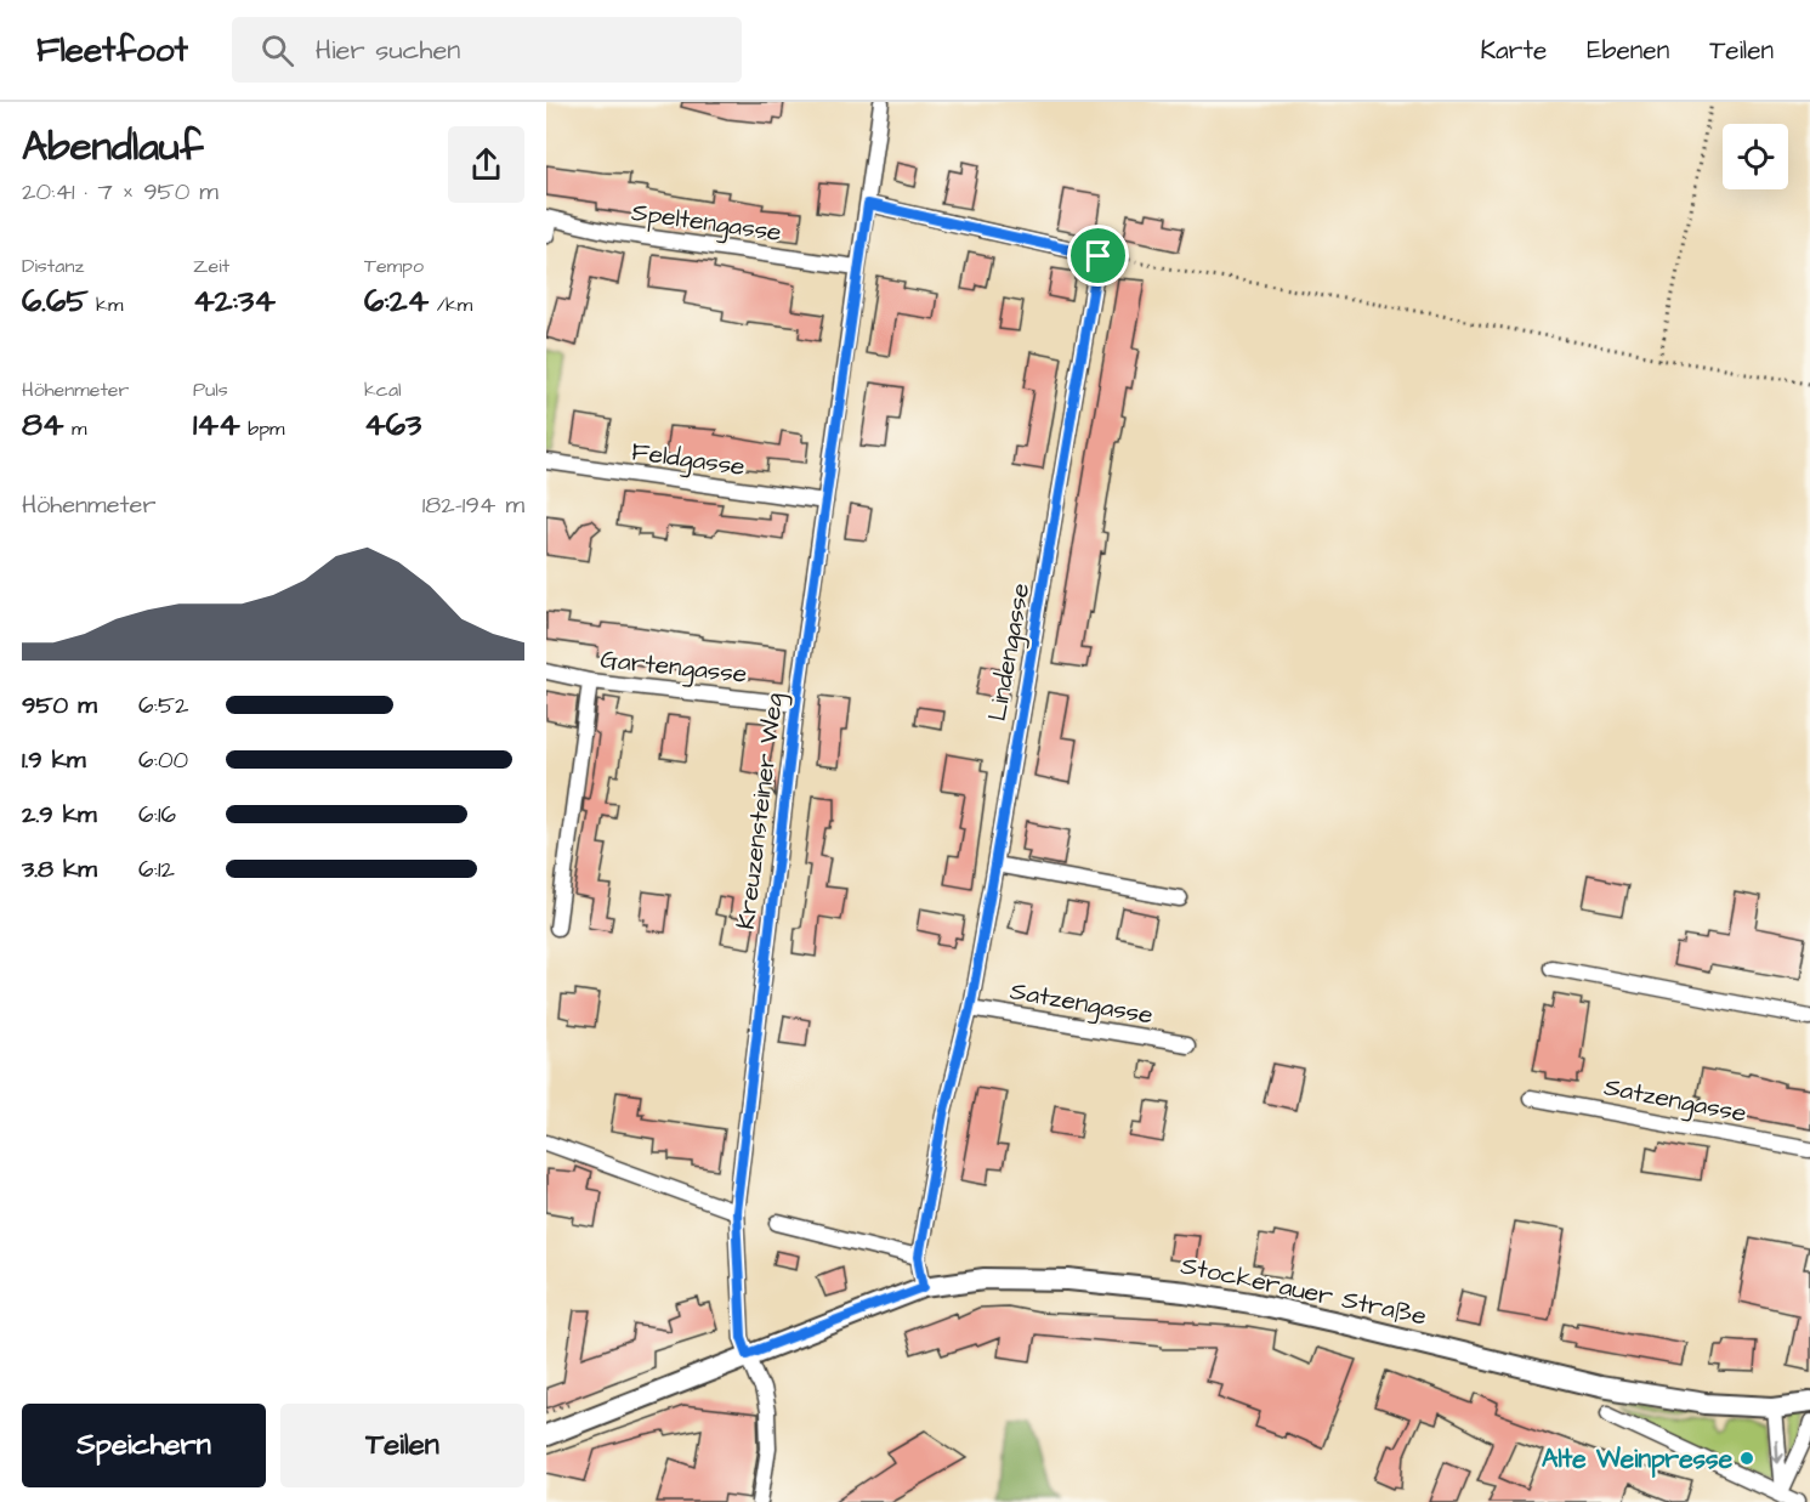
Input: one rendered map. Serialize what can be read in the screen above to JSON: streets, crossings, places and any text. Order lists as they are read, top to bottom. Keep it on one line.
{"streets":{"street":["Speltengasse","Feldgasse","Lindengasse","Gartengasse","Kreuzensteiner Weg","Satzengasse","Stockerauer Straße"]},"crossings":[["Speltengasse","Kreuzensteiner Weg"],["Feldgasse","Kreuzensteiner Weg"],["Lindengasse","Satzengasse"],["Lindengasse","Stockerauer Straße"],["Gartengasse","Kreuzensteiner Weg"],["Kreuzensteiner Weg","Stockerauer Straße"]],"places":["Alte Weinpresse"],"page":{"header":"Fleetfoot","search":"Hier suchen","nav":["Karte","Ebenen","Teilen"],"heading":["Abendlauf","20:41 · 7 × 950 m"],"stats":[["Distanz","6.65 km"],["Zeit","42:34"],["Tempo","6:24 /km"],["Höhenmeter","84 m"],["Puls","144 bpm"],["kcal","463"]],"chart":["Höhenmeter","182–194 m"],"list":[{"name":"950 m","note":"6:52"},{"name":"1.9 km","note":"6:00"},{"name":"2.9 km","note":"6:16"},{"name":"3.8 km","note":"6:12"}],"buttons":["Speichern","Teilen"]}}
